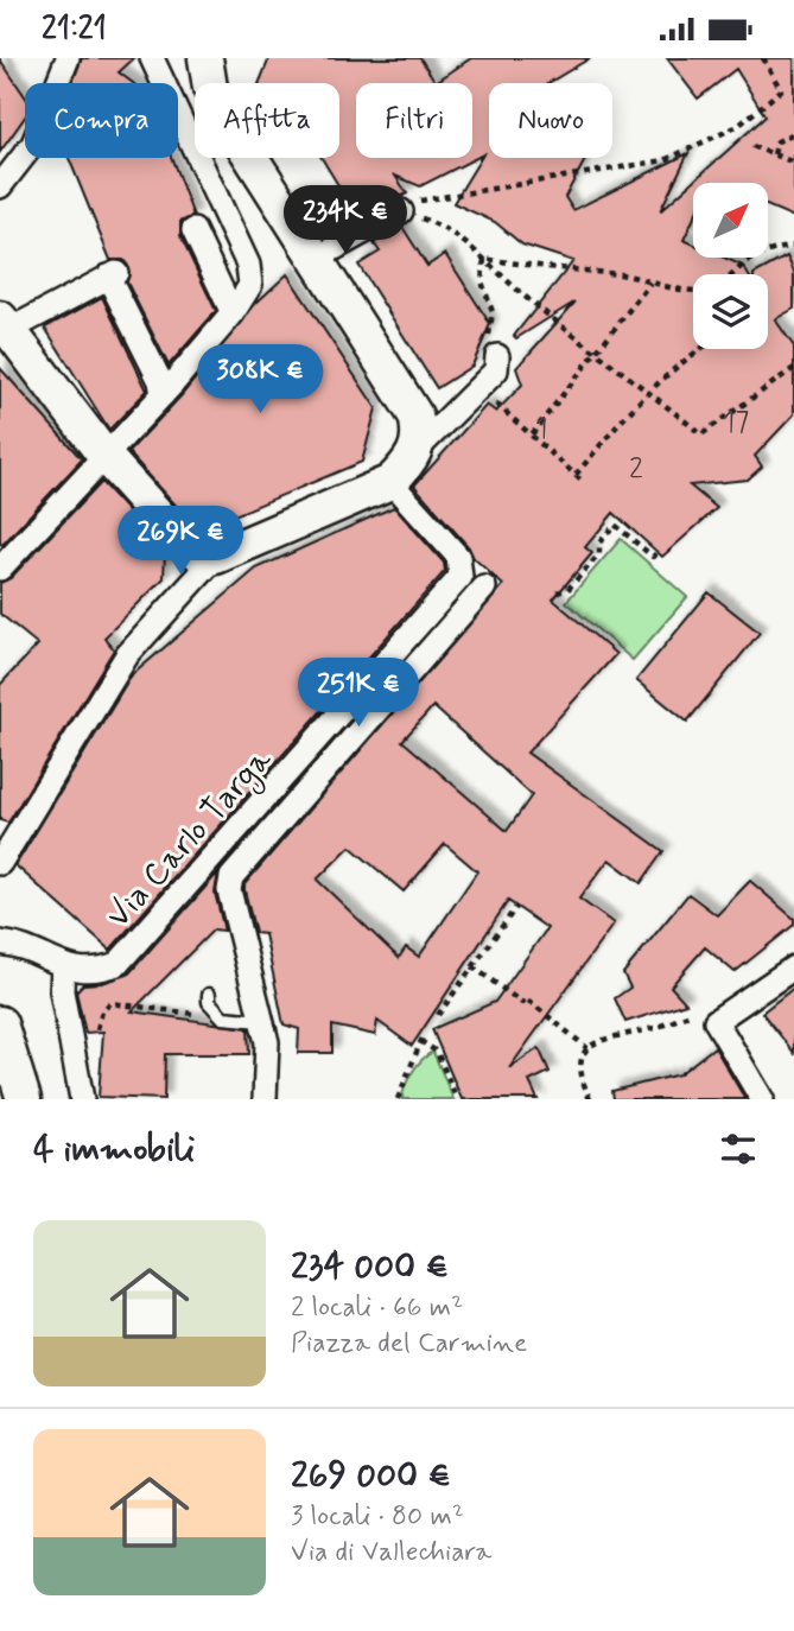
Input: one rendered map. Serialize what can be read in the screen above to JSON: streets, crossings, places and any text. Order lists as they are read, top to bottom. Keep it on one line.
{"streets":{"street":["Via Carlo Targa"]},"house_numbers":["17","1","2"],"north":"top right","page":{"status":"21:21","chip":["Compra","Affitta","Filtri","Nuovo"],"price":["234K €","308K €","269K €","251K €"],"heading":"4 immobili","list":[{"name":"234 000 €","note":"2 locali · 66 m² · Piazza del Carmine"},{"name":"269 000 €","note":"3 locali · 80 m² · Via di Vallechiara"}]}}
